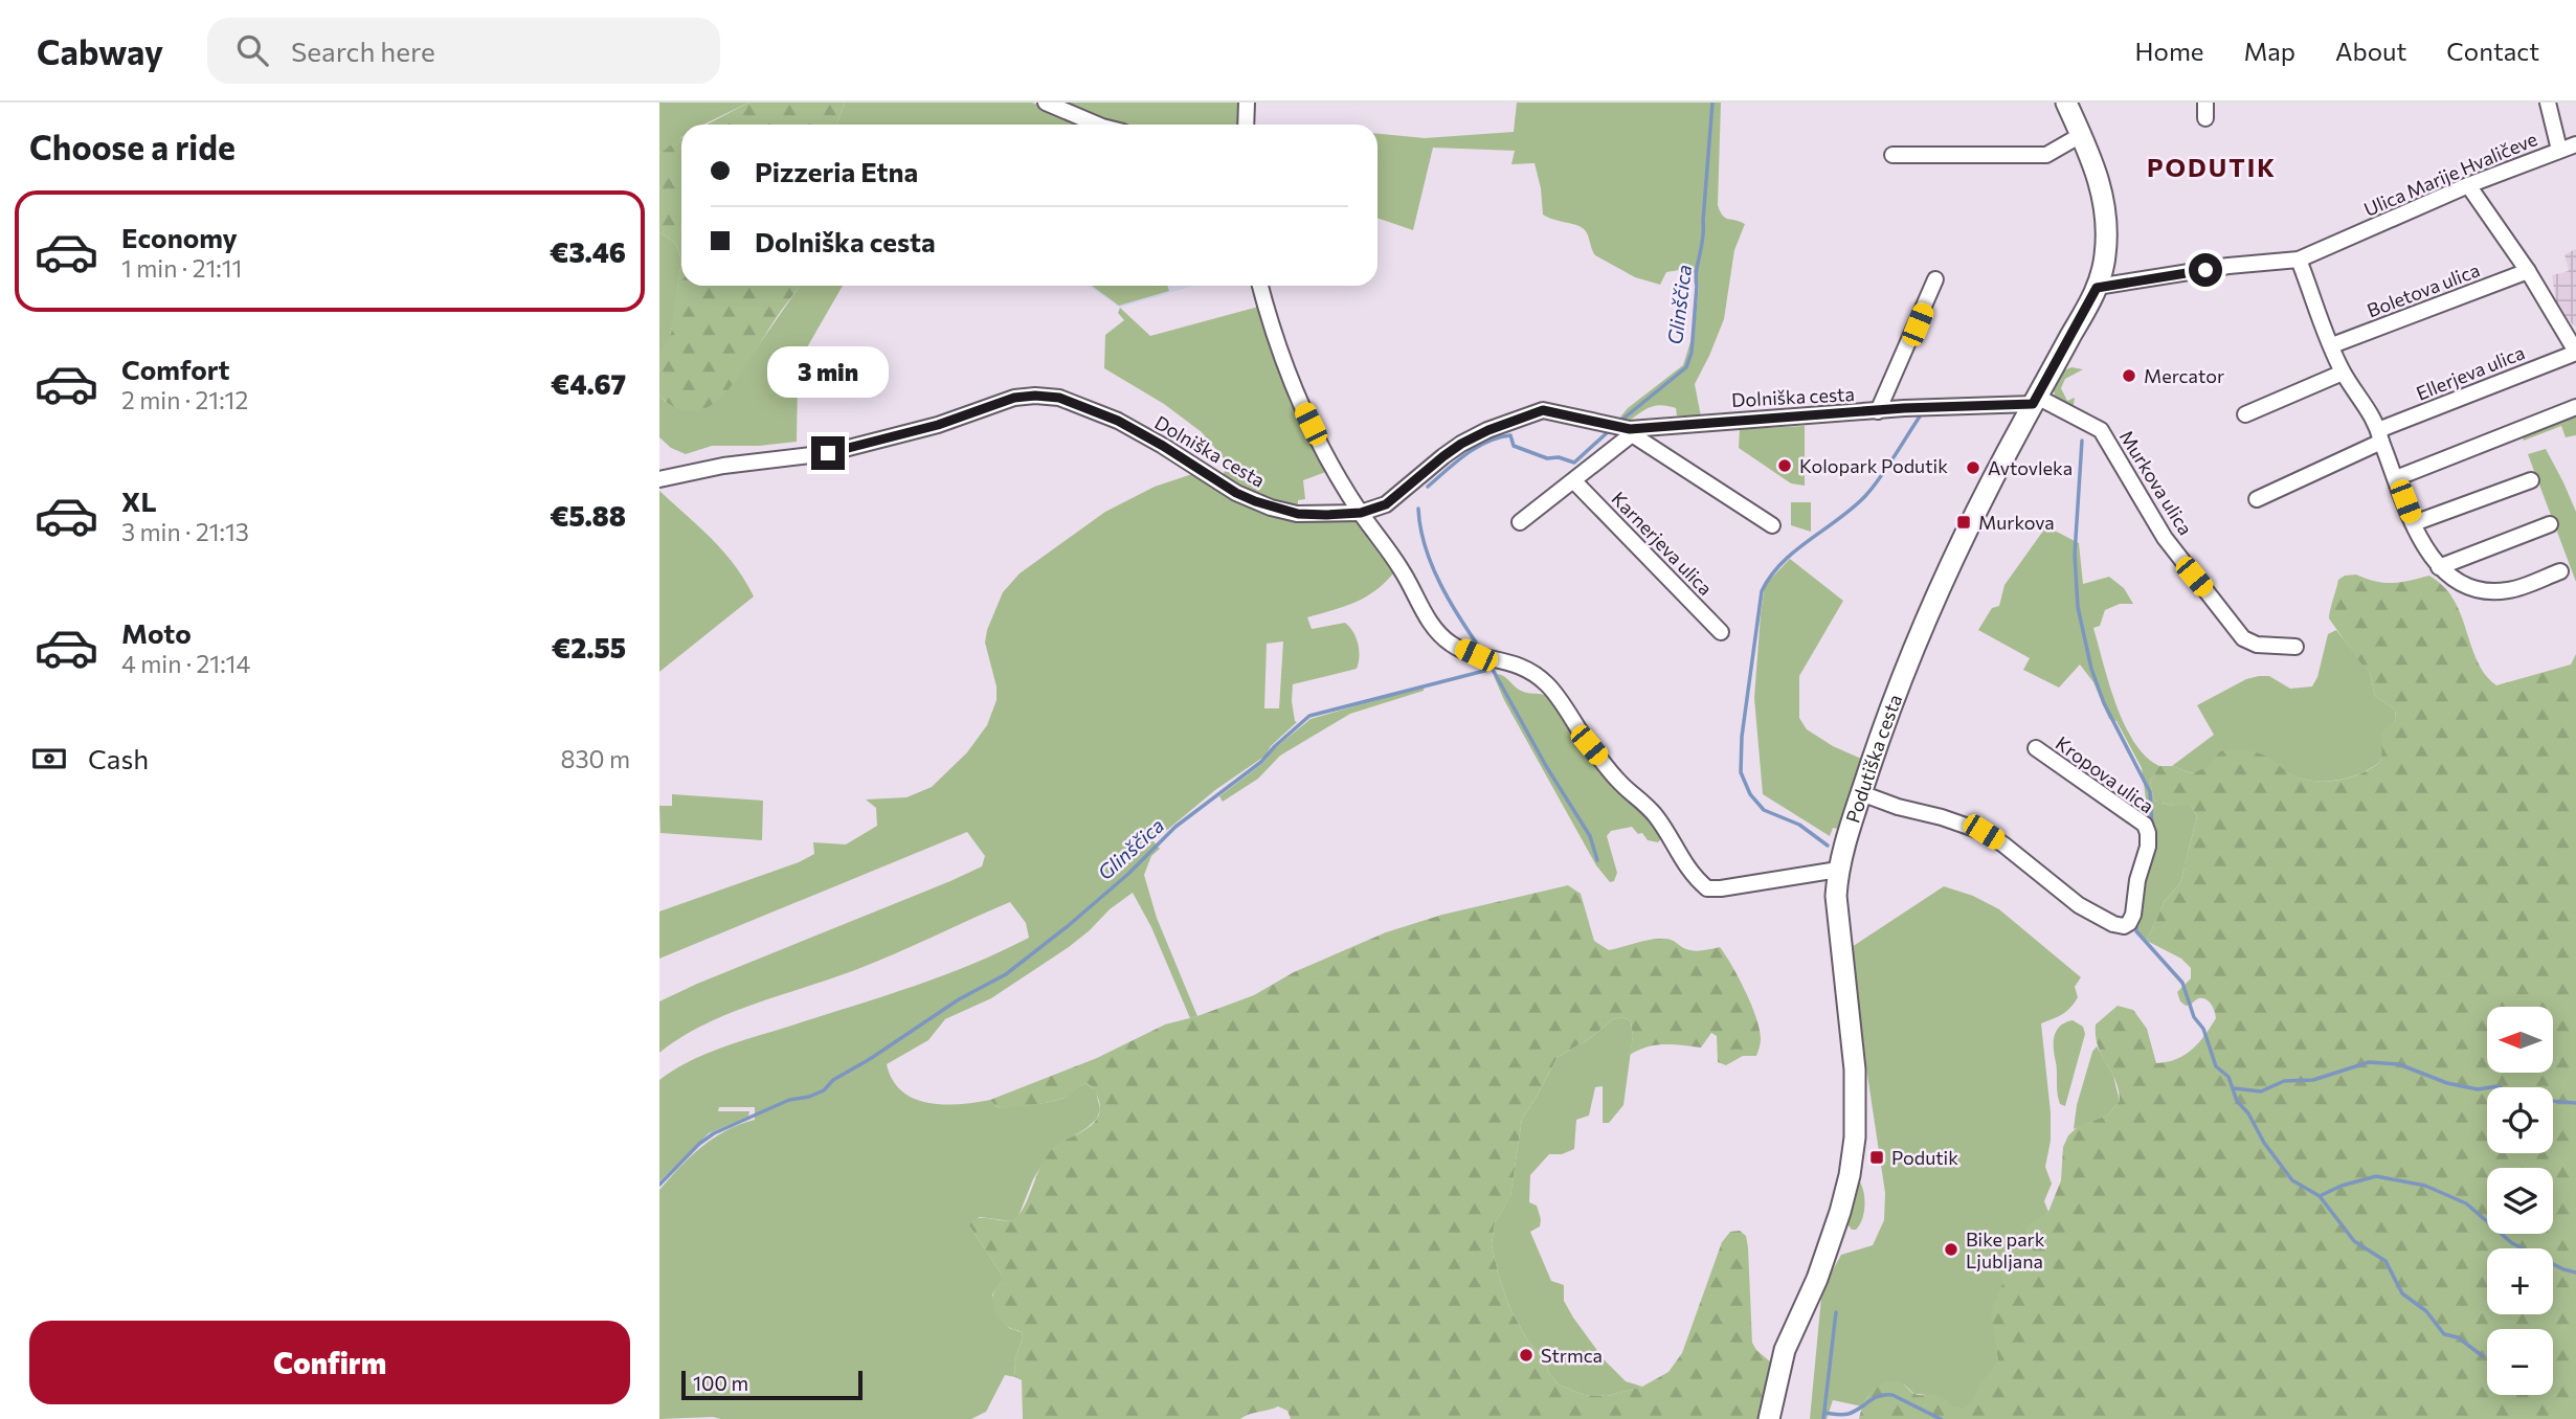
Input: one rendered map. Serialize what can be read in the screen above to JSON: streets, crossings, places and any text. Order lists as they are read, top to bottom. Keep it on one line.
{"streets":{"street":["Ulica Marije Hvaličeve","Boletova ulica","Ellerjeva ulica","Dolniška cesta","Murkova ulica","Karnerjeva ulica","Podutiška cesta","Kropova ulica"]},"crossings":[["Ulica Marije Hvaličeve","Podutiška cesta"],["Dolniška cesta","Murkova ulica"],["Dolniška cesta","Podutiška cesta"],["Murkova ulica","Podutiška cesta"],["Podutiška cesta","Kropova ulica"]],"districts":["PODUTIK"],"water":["Glinščica"],"places":{"other":["Mercator","Kolopark Podutik","Avtovleka","Bike park Ljubljana","Strmca"],"transit":["Murkova","Podutik"]},"scale_bar":"100 m","north":"left","page":{"header":"Cabway","search":"Search here","nav":["Home","Map","About","Contact"],"heading":"Choose a ride","banner":["Pizzeria Etna","Dolniška cesta"],"list":[{"name":"Economy","note":"1 min · 21:11","value":"€3.46"},{"name":"Comfort","note":"2 min · 21:12","value":"€4.67"},{"name":"XL","note":"3 min · 21:13","value":"€5.88"},{"name":"Moto","note":"4 min · 21:14","value":"€2.55"}],"bubble":"3 min","pay":["Cash","830 m"],"map_buttons":["+","−"],"buttons":"Confirm","scale":"100 m"}}
